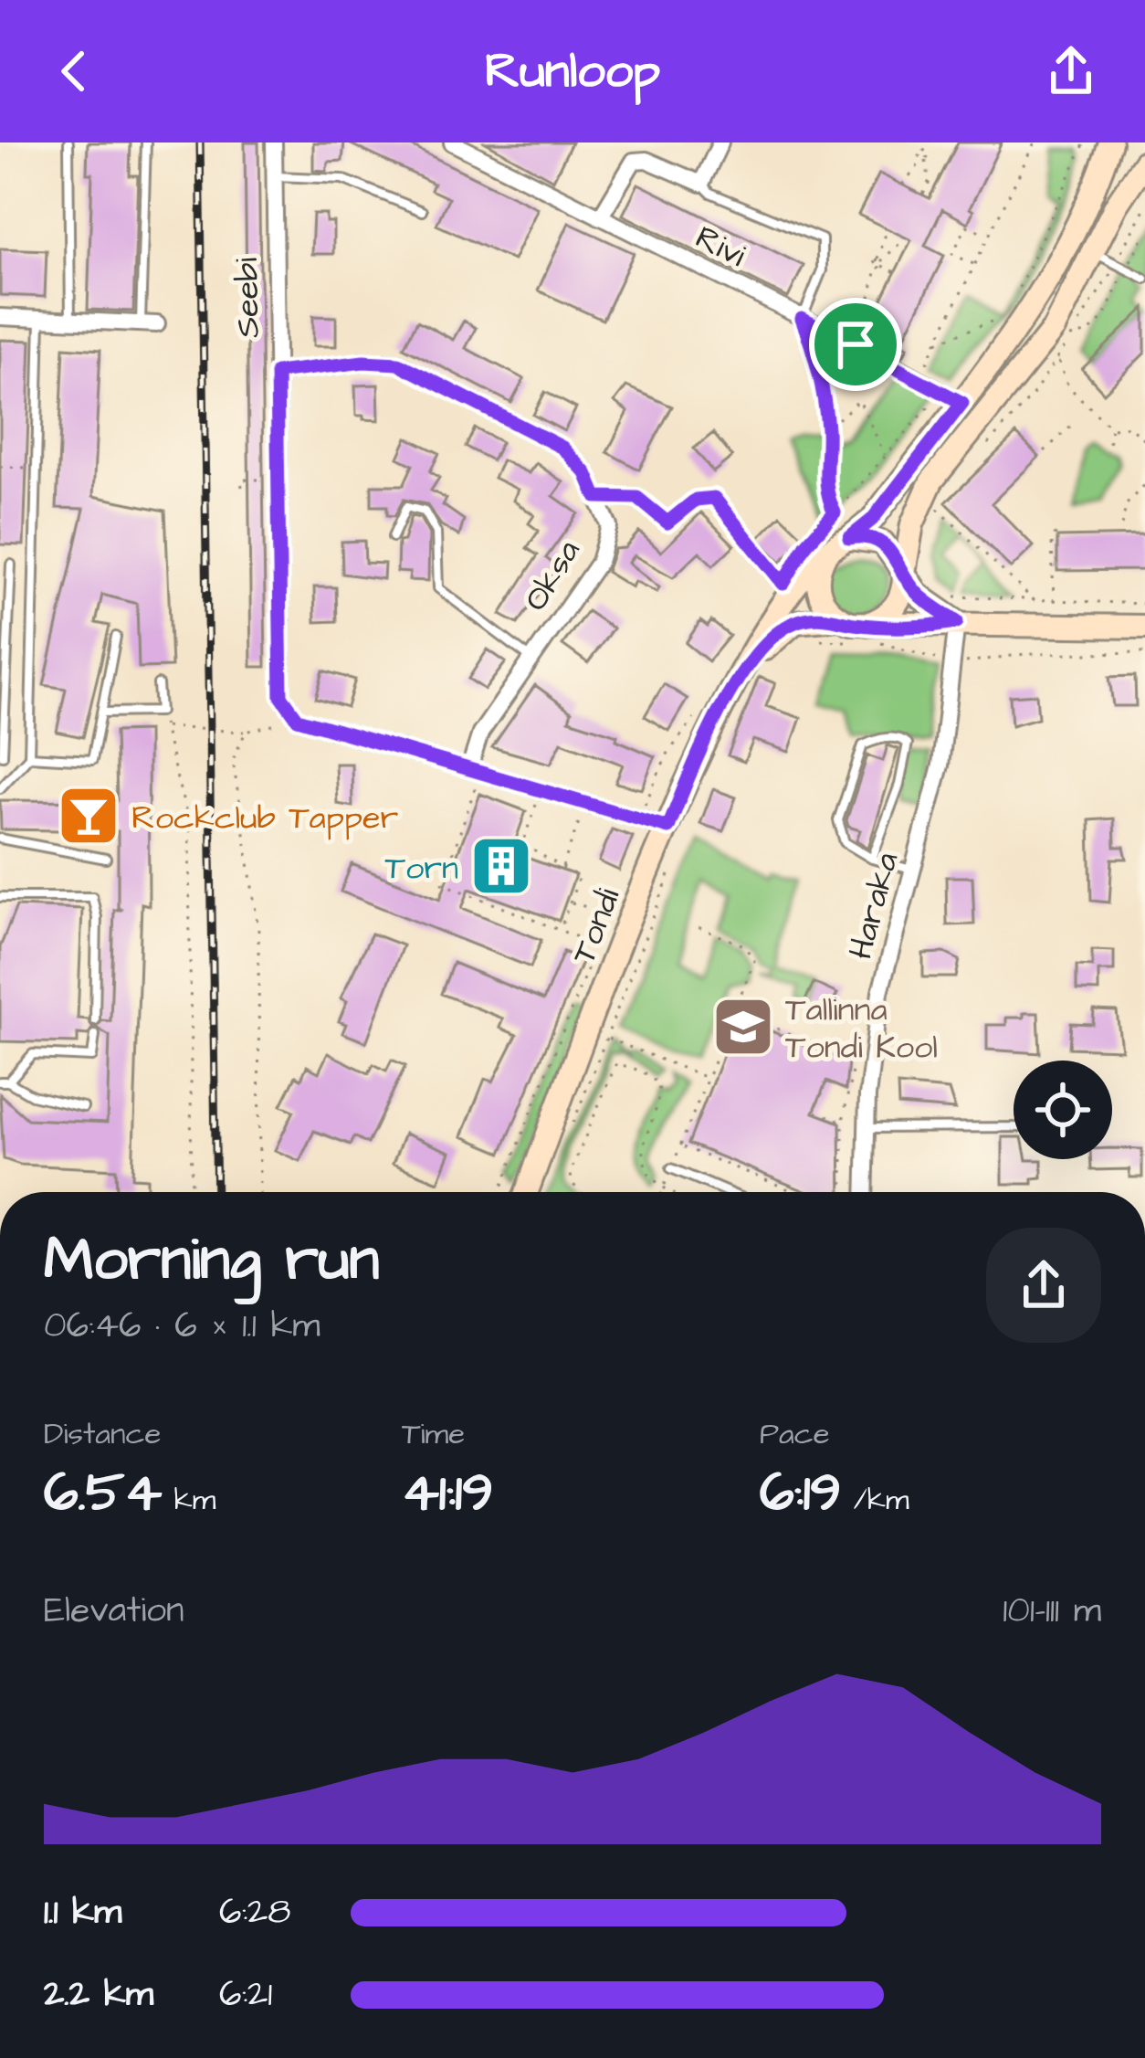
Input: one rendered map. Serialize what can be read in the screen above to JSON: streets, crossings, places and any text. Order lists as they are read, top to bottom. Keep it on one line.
{"streets":{"street":["Rivi","Seebi","Oksa","Haraka","Tondi"]},"crossings":[["Seebi","Oksa"]],"places":{"bar":["Rockclub Tapper"],"building":["Torn"],"school or university":["Tallinna Tondi Kool"]},"page":{"header":"Runloop","heading":["Morning run","06:46 · 6 × 1.1 km"],"stats":[["Distance","6.54 km"],["Time","41:19"],["Pace","6:19 /km"]],"chart":["Elevation","101–111 m"],"list":[{"name":"1.1 km","note":"6:28"},{"name":"2.2 km","note":"6:21"}]}}
